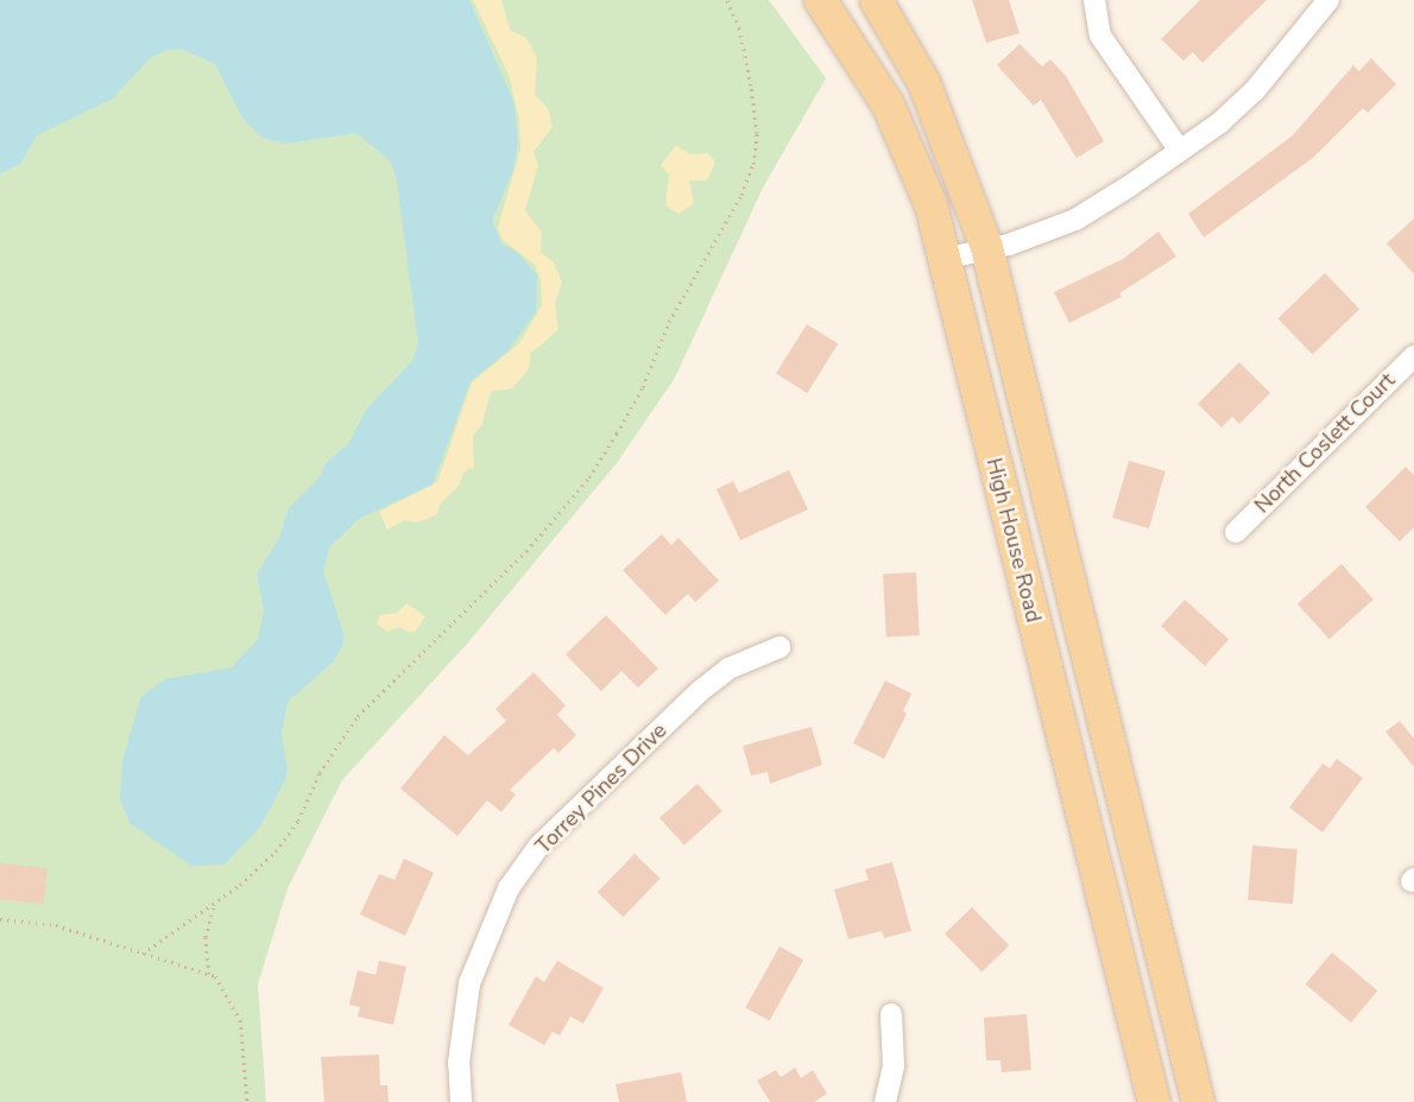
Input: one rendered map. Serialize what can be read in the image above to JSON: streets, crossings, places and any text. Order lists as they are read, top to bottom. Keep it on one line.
{"streets":{"main road":["High House Road"],"street":["North Coslett Court","Torrey Pines Drive"]}}
